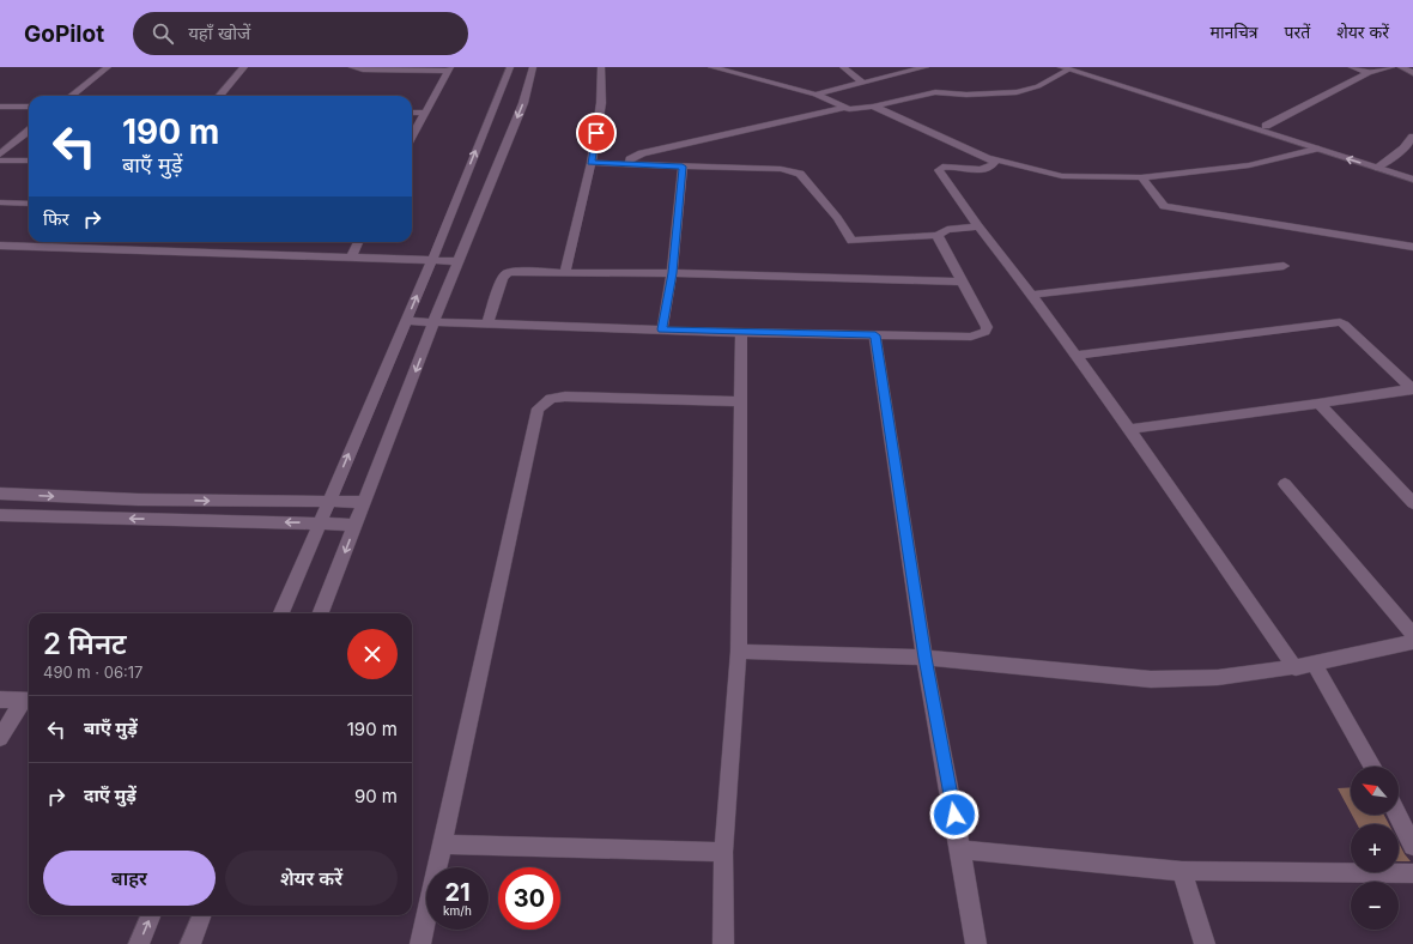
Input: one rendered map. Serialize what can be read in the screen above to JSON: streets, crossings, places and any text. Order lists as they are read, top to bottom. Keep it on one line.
{"north":"top left","page":{"header":"GoPilot","search":"यहाँ खोजें","nav":["मानचित्र","परतें","शेयर करें"],"turn":["190 m","बाएँ मुड़ें"],"then":"फिर","heading":["2 मिनट","490 m · 06:17"],"list":[{"name":"बाएँ मुड़ें","value":"190 m"},{"name":"दाएँ मुड़ें","value":"90 m"}],"map_buttons":["+","−"],"buttons":["बाहर","शेयर करें"],"speed":"21 km/h","limit":"30"}}
